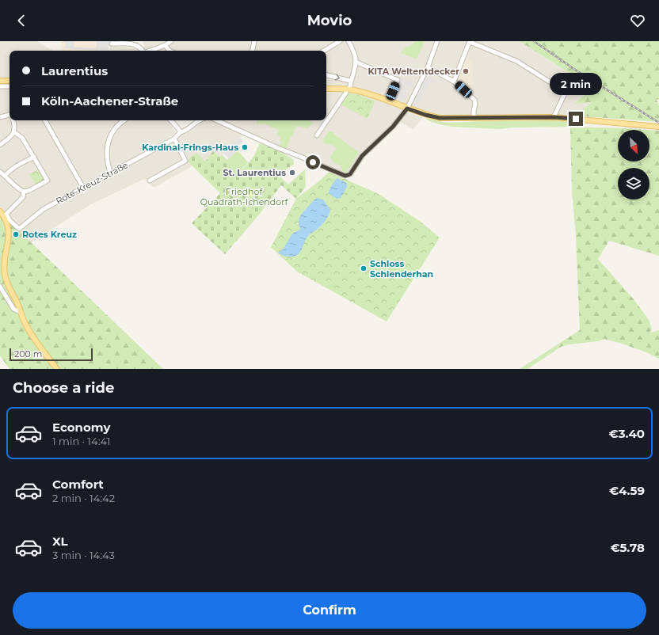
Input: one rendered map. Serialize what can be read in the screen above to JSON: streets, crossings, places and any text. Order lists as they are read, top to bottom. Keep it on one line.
{"streets":{"street":["Rote-Kreuz-Straße"]},"parks":["Friedhof Quadrath-Ichendorf"],"places":["KITA Weltentdecker","Kardinal-Frings-Haus","St. Laurentius","Rotes Kreuz","Schloss Schlenderhan"],"scale_bar":"200 m","north":"bottom right","page":{"header":"Movio","banner":["Laurentius","Köln-Aachener-Straße"],"bubble":"2 min","scale":"200 m","heading":"Choose a ride","list":[{"name":"Economy","note":"1 min · 14:41","value":"€3.40"},{"name":"Comfort","note":"2 min · 14:42","value":"€4.59"},{"name":"XL","note":"3 min · 14:43","value":"€5.78"}],"buttons":"Confirm"}}
